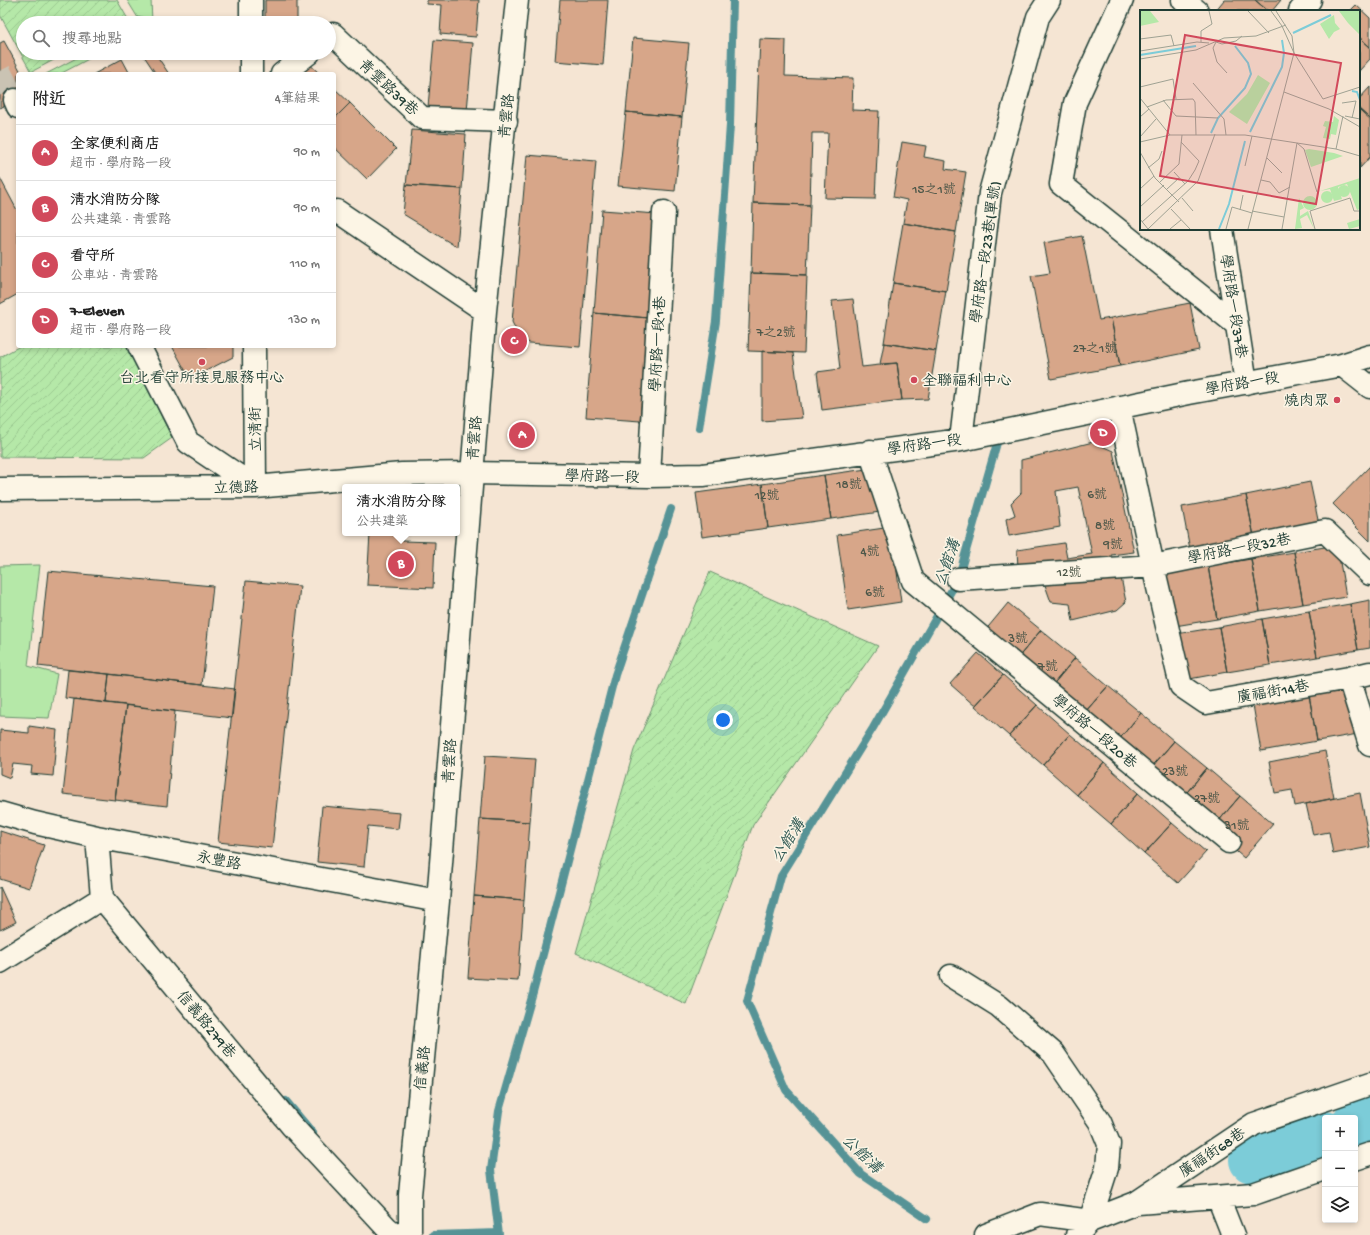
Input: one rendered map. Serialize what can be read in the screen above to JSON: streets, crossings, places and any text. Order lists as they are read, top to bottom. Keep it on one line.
{"streets":{"street":["青雲路39巷","青雲路","學府路一段23巷(單號)","學府路一段37巷","學府路一段1巷","學府路一段","立清街","立德路","學府路一段32巷","廣福街14巷","學府路一段20巷","永豐路","信義路279巷","信義路","廣福街68巷"]},"crossings":[["青雲路39巷","青雲路"],["青雲路","學府路一段"],["青雲路","立德路"],["青雲路","永豐路"],["青雲路","信義路"],["學府路一段23巷(單號)","學府路一段"],["學府路一段37巷","學府路一段"],["學府路一段1巷","學府路一段"],["學府路一段","立德路"],["學府路一段","學府路一段20巷"],["立清街","立德路"],["學府路一段32巷","廣福街14巷"],["永豐路","信義路"]],"water":["公館溝"],"places":["台北看守所接見服務中心","全聯福利中心","燒肉眾"],"house_numbers":["15之1號","7之2號","27之1號","18號","6號","12號","8號","9號","4號","12號","6號","3號","7號","23號","27號","31號"],"page":{"search":"搜尋地點","heading":["附近","4筆結果"],"list":[{"mark":"A","name":"全家便利商店","note":"超市 · 學府路一段","value":"90 m"},{"mark":"B","name":"清水消防分隊","note":"公共建築 · 青雲路","value":"90 m"},{"mark":"C","name":"看守所","note":"公車站 · 青雲路","value":"110 m"},{"mark":"D","name":"7-Eleven","note":"超市 · 學府路一段","value":"130 m"}],"pins":["C","D","A","B"],"popup":["清水消防分隊","公共建築"],"map_buttons":["+","−"]}}
